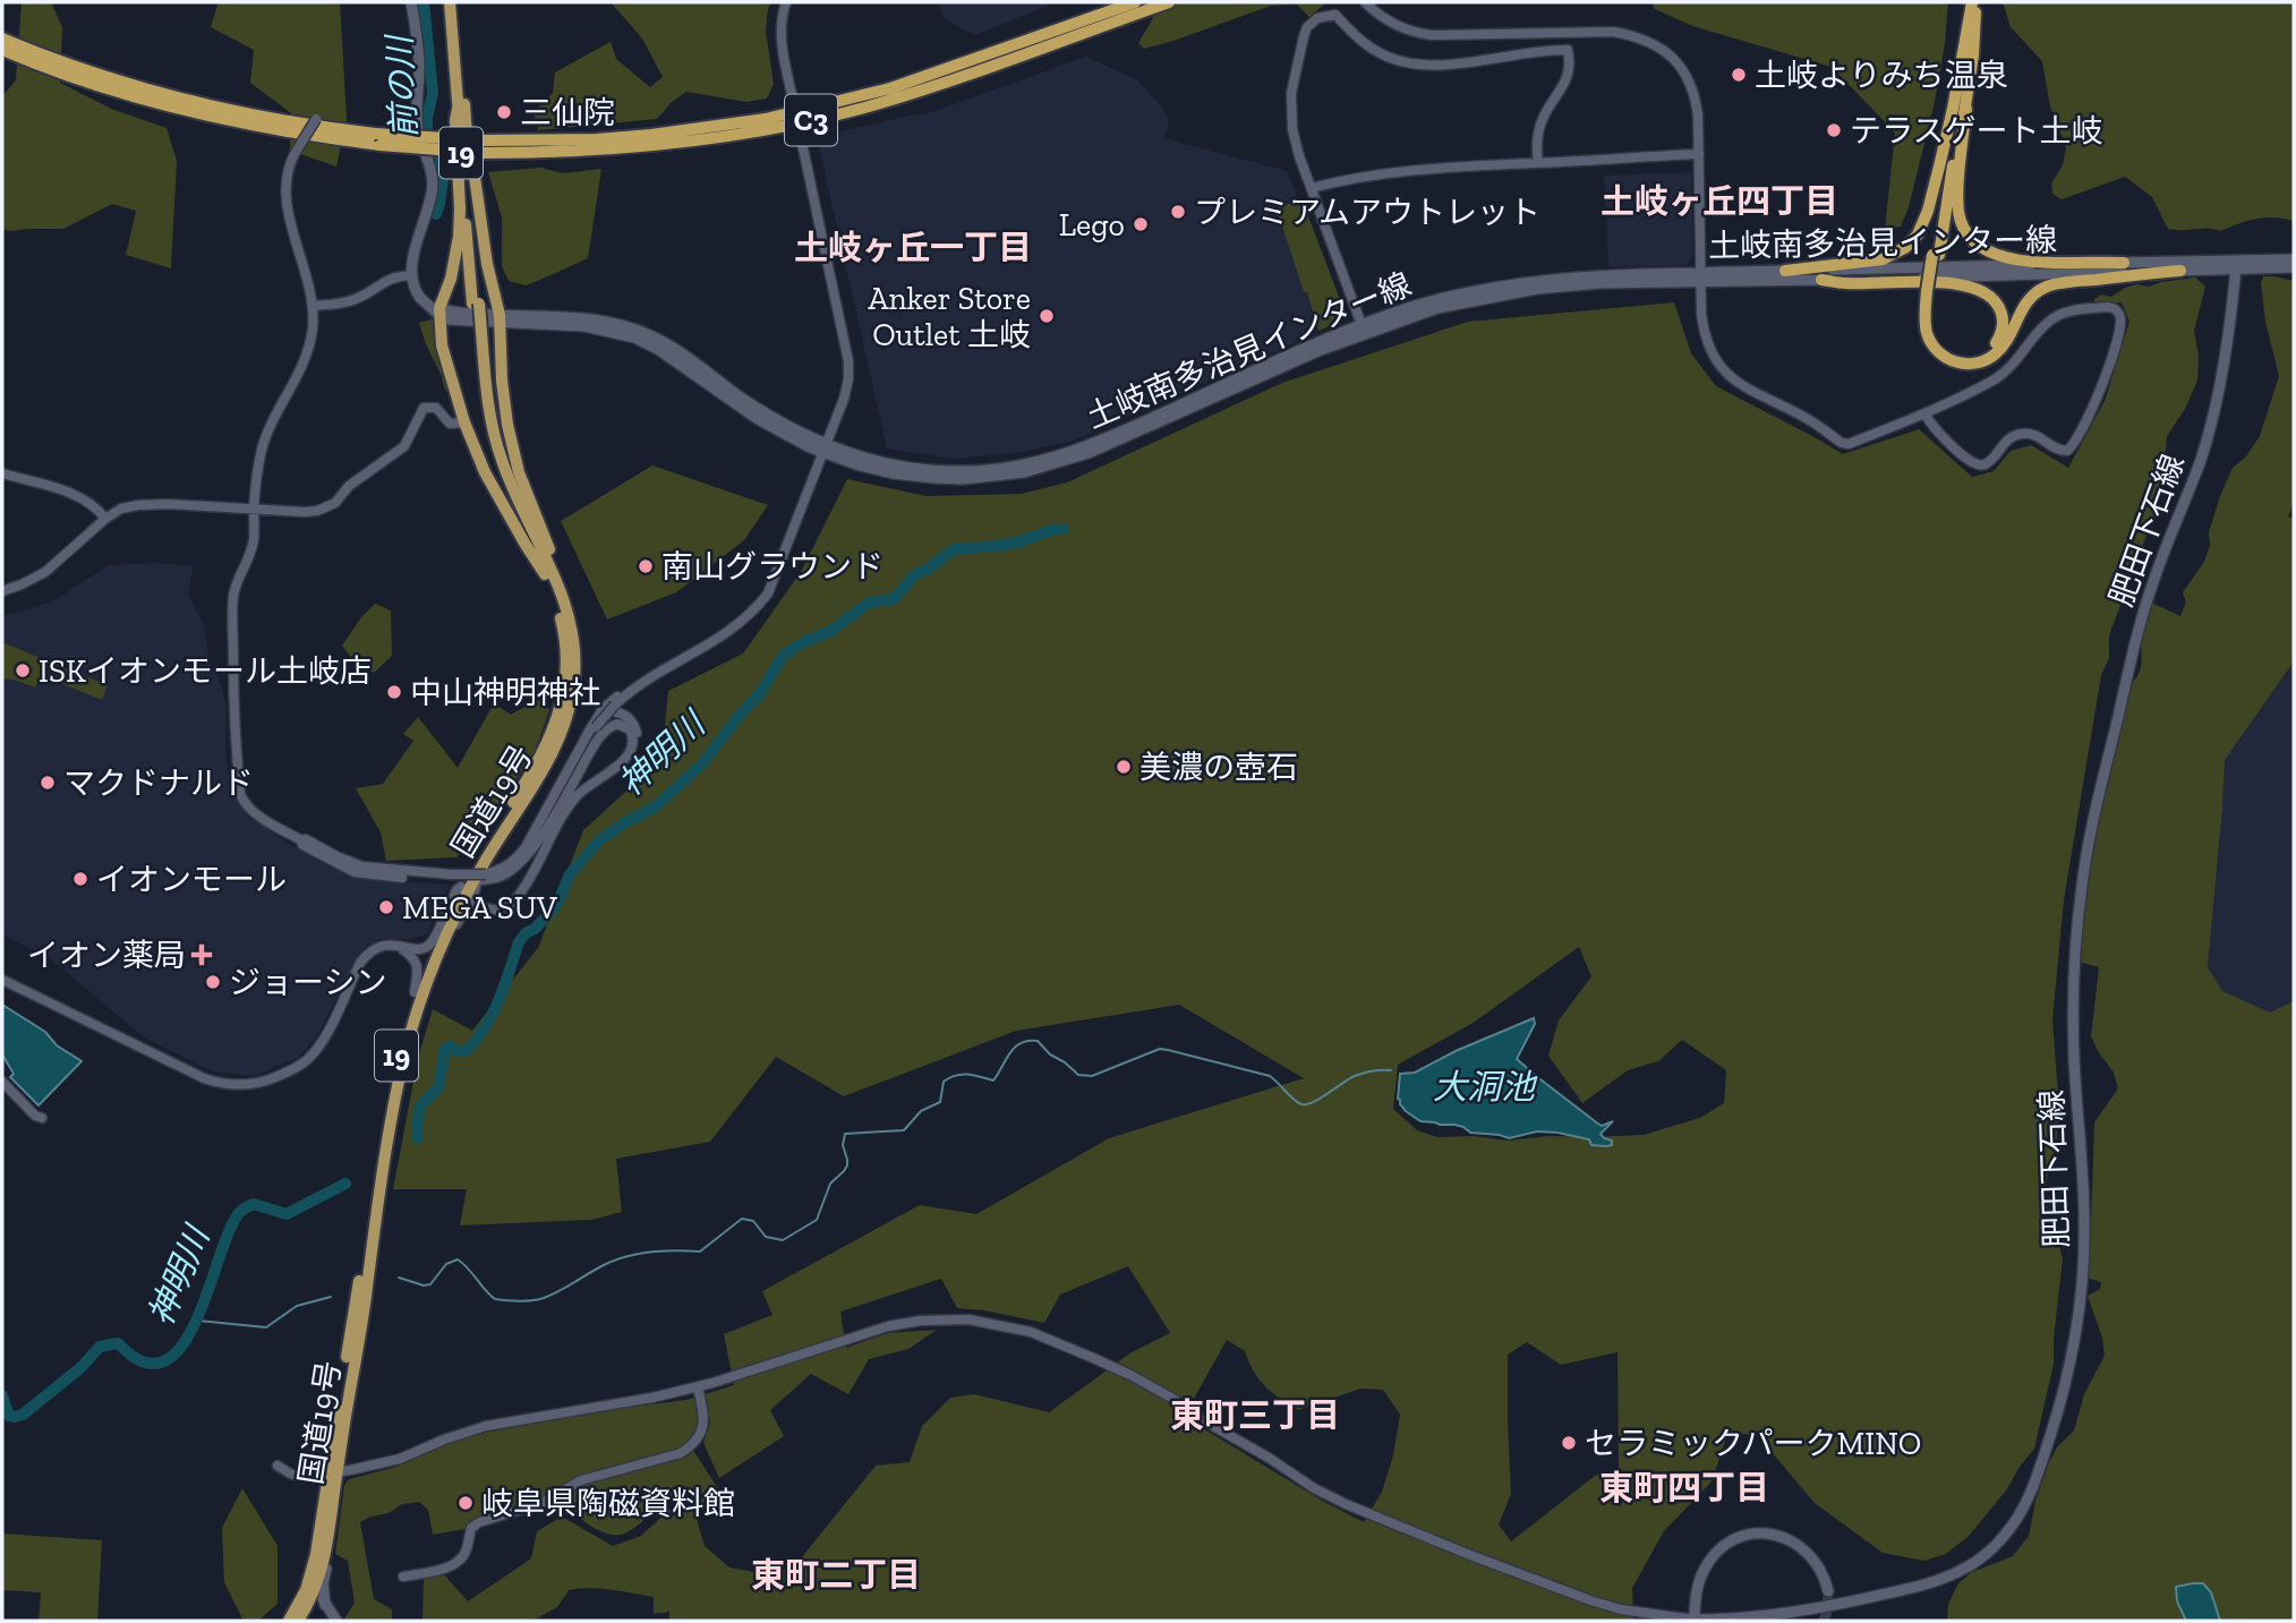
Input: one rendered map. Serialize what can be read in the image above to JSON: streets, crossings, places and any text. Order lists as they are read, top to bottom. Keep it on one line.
{"streets":{"highway":["C3","19","国道19号"],"main road":["土岐南多治見インター線","肥田下石線"]},"crossings":[["C3","19"],["C3","国道19号"],["19","土岐南多治見インター線"],["19","国道19号"],["土岐南多治見インター線","肥田下石線"]],"districts":["土岐ヶ丘四丁目","土岐ヶ丘一丁目","東町三丁目","東町四丁目","東町二丁目"],"water":["前の川","神明川","大洞池"],"places":{"other":["土岐よりみち温泉","三仙院","テラスゲート土岐","プレミアムアウトレット","Lego","Anker Store Outlet 土岐","南山グラウンド","ISKイオンモール土岐店","中山神明神社","美濃の壺石","マクドナルド","イオンモール","MEGA SUV","ジョーシン","セラミックパークMINO","岐阜県陶磁資料館"],"health":["イオン薬局"]}}
